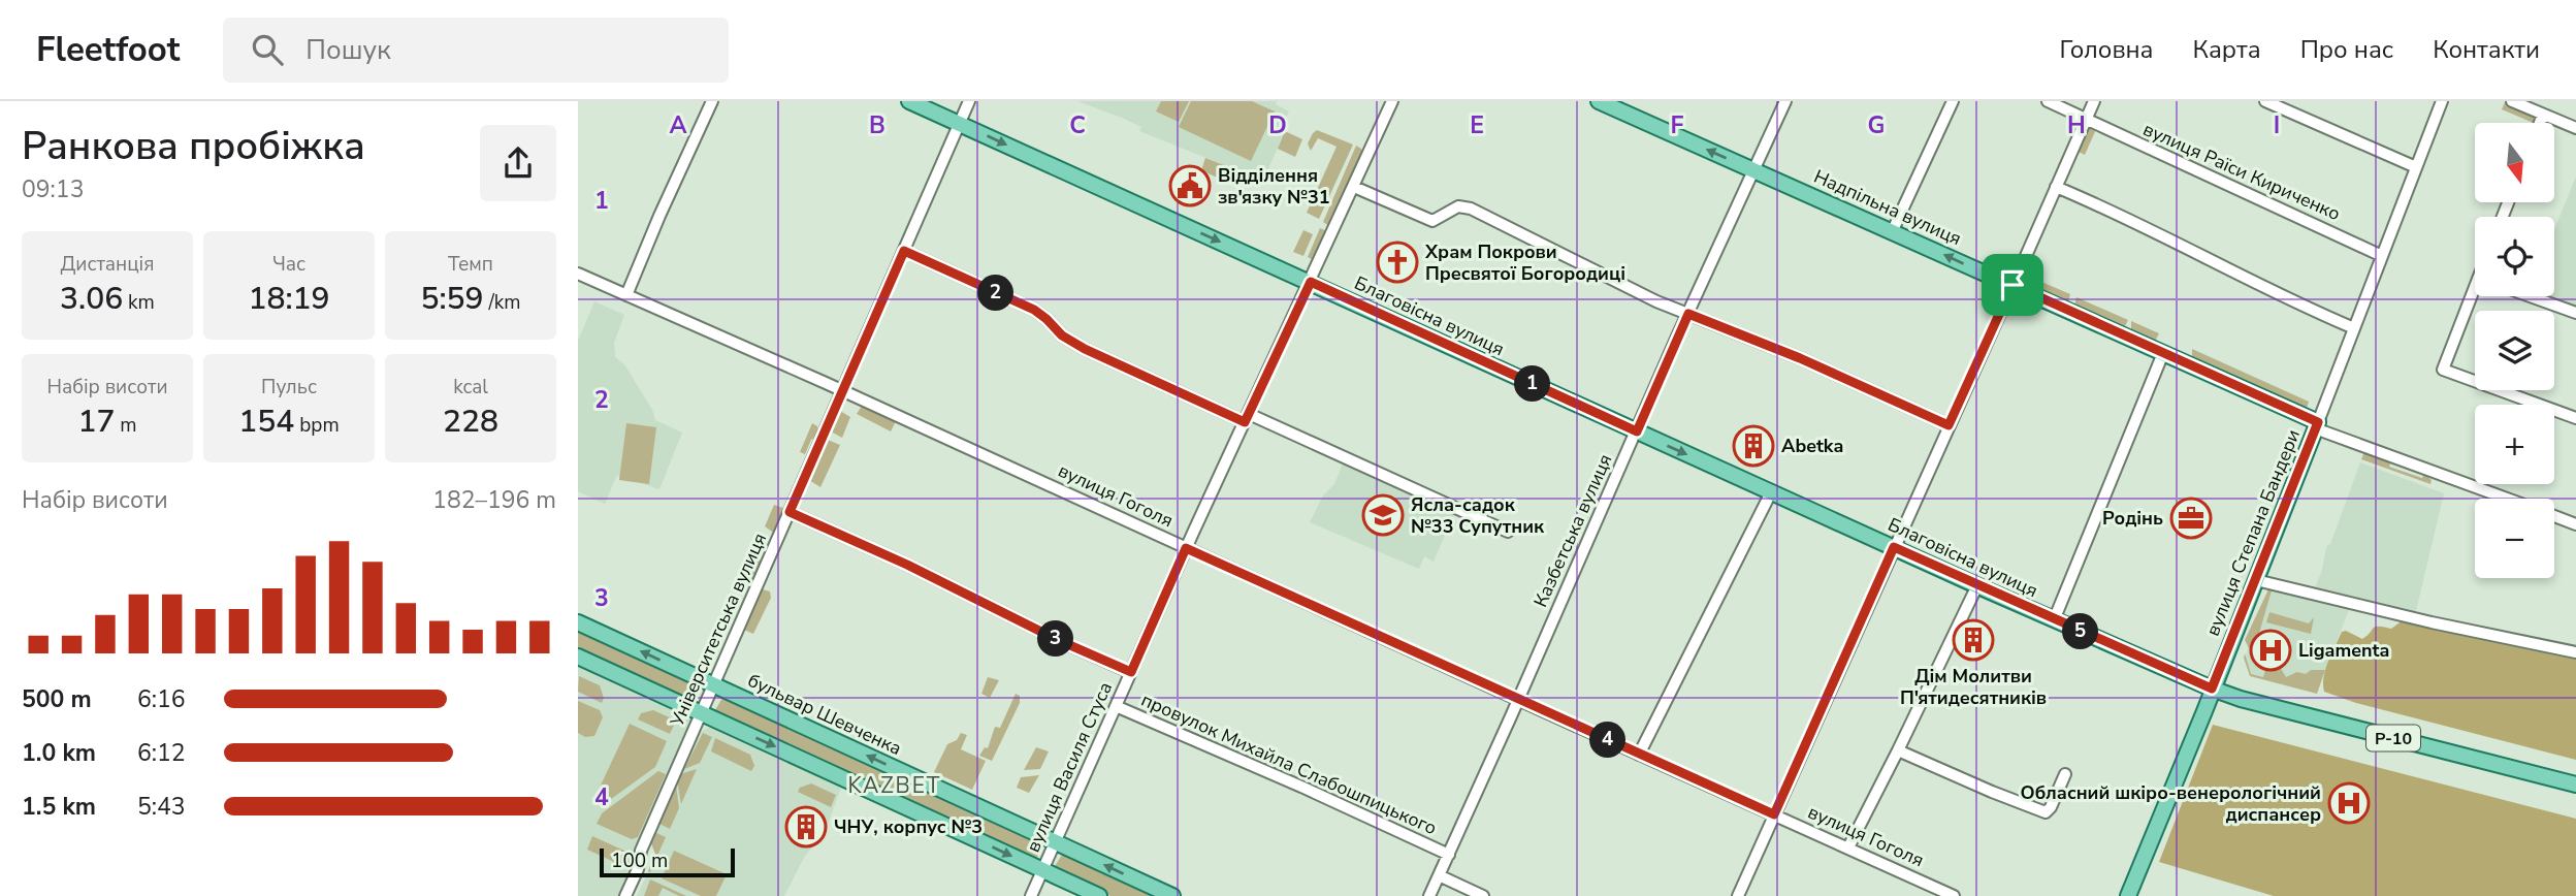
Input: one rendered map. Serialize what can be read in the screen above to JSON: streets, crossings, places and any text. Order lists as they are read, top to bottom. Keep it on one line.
{"streets":{"main road":["Надпільна вулиця","Благовісна вулиця","вулиця Степана Бандери","бульвар Шевченка","Р-10"],"street":["вулиця Раїси Кириченко","вулиця Гоголя","Казбетська вулиця","Університетська вулиця","провулок Михайла Слабошпицького","вулиця Василя Стуса"]},"crossings":[["вулиця Раїси Кириченко","вулиця Степана Бандери"],["Надпільна вулиця","Казбетська вулиця"],["Надпільна вулиця","вулиця Степана Бандери"],["Благовісна вулиця","Казбетська вулиця"],["Благовісна вулиця","вулиця Степана Бандери"],["Благовісна вулиця","Університетська вулиця"],["Благовісна вулиця","Р-10"],["Благовісна вулиця","вулиця Василя Стуса"],["вулиця Гоголя","Казбетська вулиця"],["вулиця Гоголя","Університетська вулиця"],["вулиця Гоголя","вулиця Василя Стуса"],["Казбетська вулиця","провулок Михайла Слабошпицького"],["вулиця Степана Бандери","Р-10"],["Університетська вулиця","бульвар Шевченка"],["Університетська вулиця","провулок Михайла Слабошпицького"],["бульвар Шевченка","вулиця Василя Стуса"],["провулок Михайла Слабошпицького","вулиця Василя Стуса"]],"one_way":["Благовісна вулиця"],"districts":["KAZBET"],"places":{"public building":["Відділення зв'язку №31"],"church":["Храм Покрови Пресвятої Богородиці"],"building":["Abetka","Дім Молитви П'ятидесятників","ЧНУ, корпус №3"],"school or university":["Ясла-садок №33 Супутник"],"office":["Родінь"],"hospital":["Ligamenta","Обласний шкіро-венерологічний диспансер"]},"scale_bar":"100 m","north":"bottom","page":{"header":"Fleetfoot","search":"Пошук","nav":["Головна","Карта","Про нас","Контакти"],"heading":["Ранкова пробіжка","09:13"],"map_buttons":["+","−"],"stats":[["Дистанція","3.06 km"],["Час","18:19"],["Темп","5:59 /km"],["Набір висоти","17 m"],["Пульс","154 bpm"],["kcal","228"]],"pins":["2","1","5","3","4"],"chart":["Набір висоти","182–196 m"],"list":[{"name":"500 m","note":"6:16"},{"name":"1.0 km","note":"6:12"},{"name":"1.5 km","note":"5:43"}],"scale":"100 m"},"grid":{"columns":["A","B","C","D","E","F","G","H","I"],"rows":["1","2","3","4"]}}
